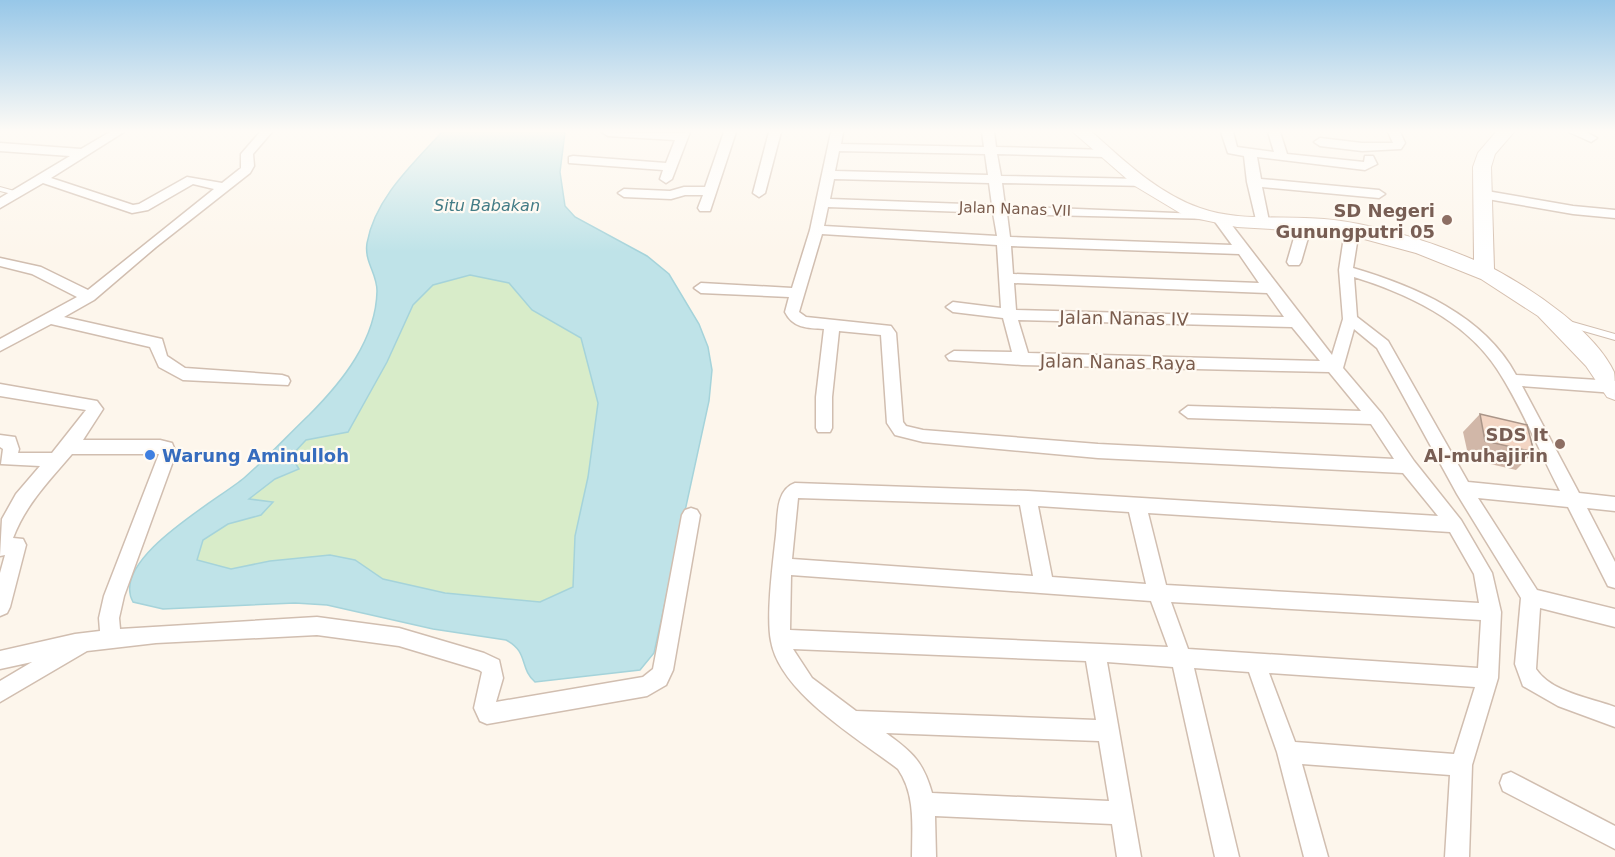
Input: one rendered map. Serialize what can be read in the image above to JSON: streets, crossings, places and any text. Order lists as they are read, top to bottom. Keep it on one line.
{"streets":{"street":["Jalan Nanas VII","Jalan Nanas IV","Jalan Nanas Raya"]},"crossings":[["Jalan Nanas VII","Jalan Nanas Raya"],["Jalan Nanas IV","Jalan Nanas Raya"]],"water":["Situ Babakan"],"places":["SD Negeri Gunungputri 05","SDS It Al-muhajirin","Warung Aminulloh"]}
